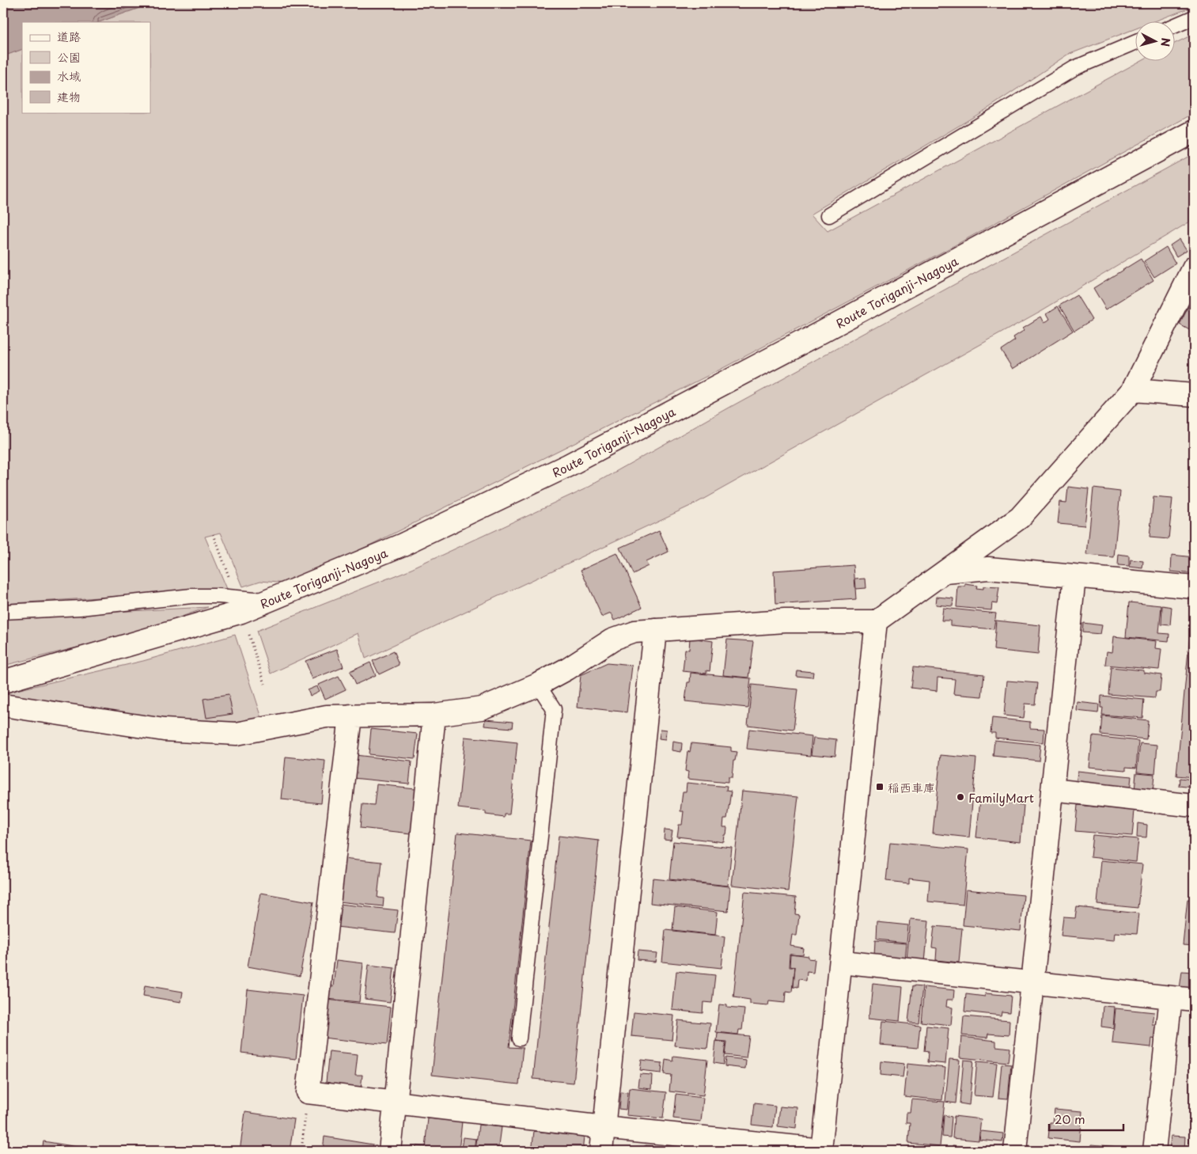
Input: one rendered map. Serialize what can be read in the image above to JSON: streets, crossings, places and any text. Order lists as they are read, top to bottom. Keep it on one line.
{"streets":{"street":["Route Toriganji-Nagoya"]},"places":{"transit":["稲西車庫"],"other":["FamilyMart"]},"legend":["道路","公園","水域","建物"],"scale_bar":"20 m","north":"right"}
